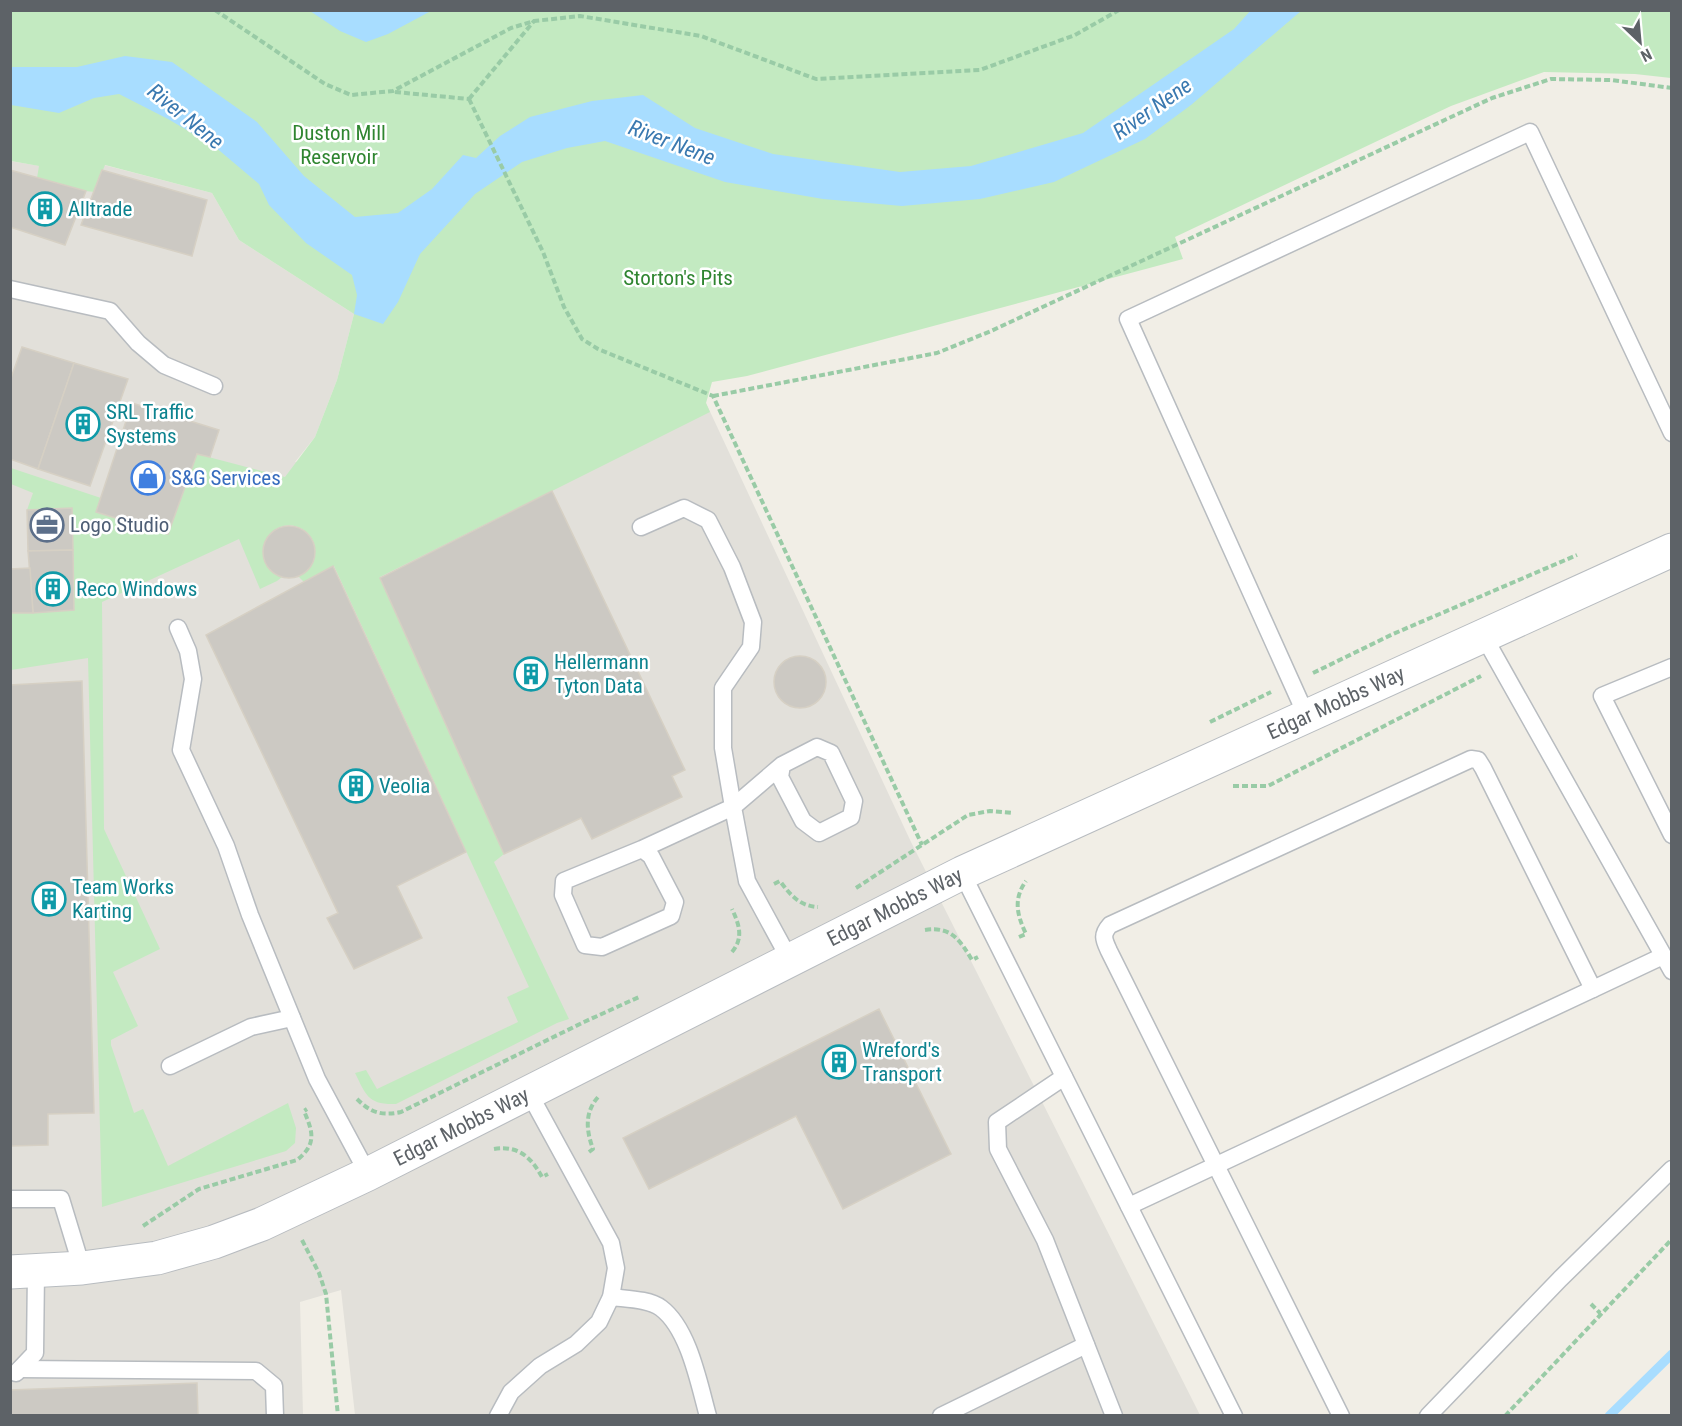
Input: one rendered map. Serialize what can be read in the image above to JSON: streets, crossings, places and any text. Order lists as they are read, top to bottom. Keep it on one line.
{"streets":{"street":["Edgar Mobbs Way"]},"water":["River Nene"],"parks":["Duston Mill Reservoir","Storton's Pits"],"places":{"building":["Alltrade","SRL Traffic Systems","Reco Windows","Hellermann Tyton Data","Veolia","Team Works Karting","Wreford's Transport"],"shop":["S&G Services"],"office":["Logo Studio"]},"north":"bottom right"}
